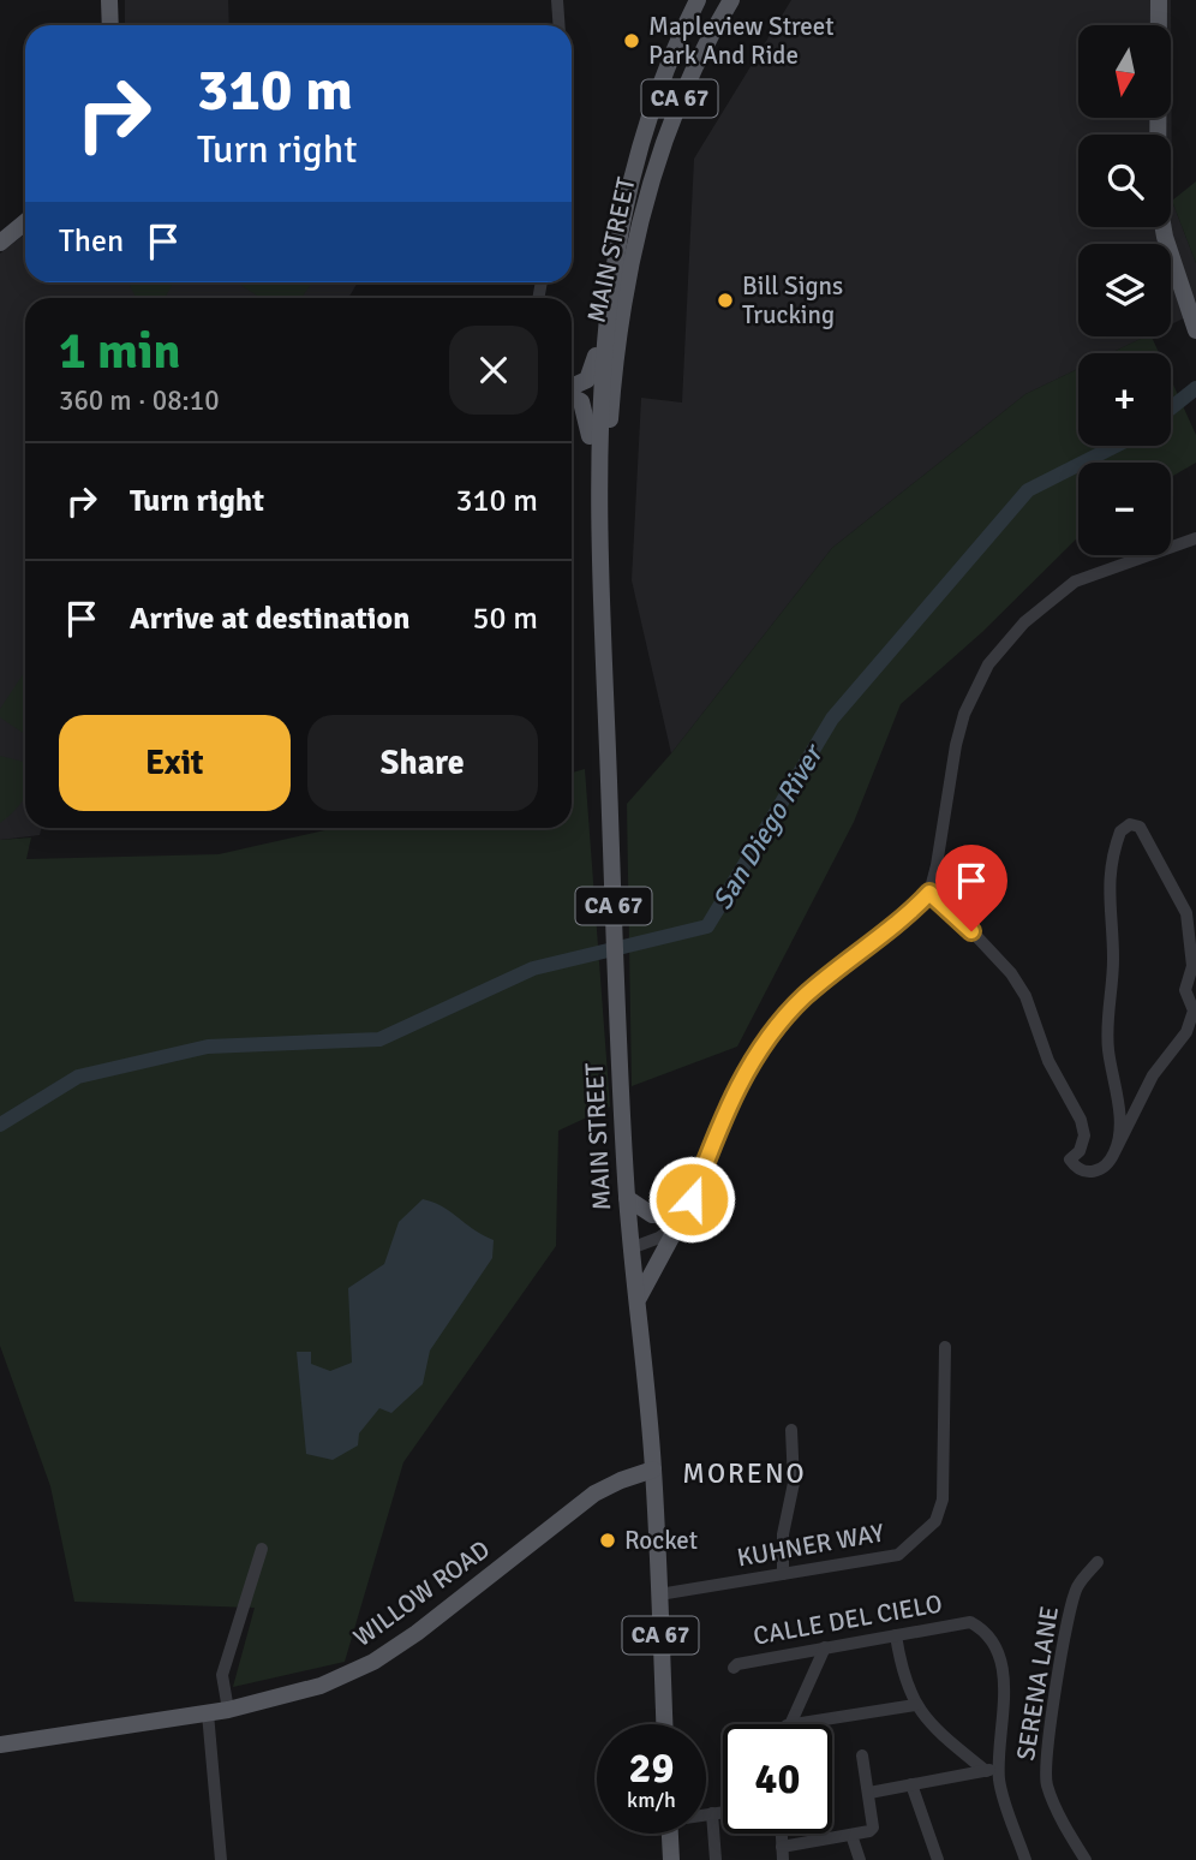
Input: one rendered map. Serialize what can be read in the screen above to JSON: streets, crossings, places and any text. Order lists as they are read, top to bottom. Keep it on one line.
{"streets":{"main road":["CA 67","MAIN STREET","WILLOW ROAD"],"street":["KUHNER WAY","CALLE DEL CIELO","SERENA LANE"]},"crossings":[["MAIN STREET","KUHNER WAY"],["MAIN STREET","WILLOW ROAD"]],"districts":["MORENO"],"water":["San Diego River"],"places":["Mapleview Street Park And Ride","Bill Signs Trucking","Rocket"],"north":"bottom","page":{"map_buttons":["+","−"],"turn":["310 m","Turn right"],"then":"Then","heading":["1 min","360 m · 08:10"],"list":[{"name":"Turn right","value":"310 m"},{"name":"Arrive at destination","value":"50 m"}],"buttons":["Exit","Share"],"speed":"29 km/h","limit":"40"}}
